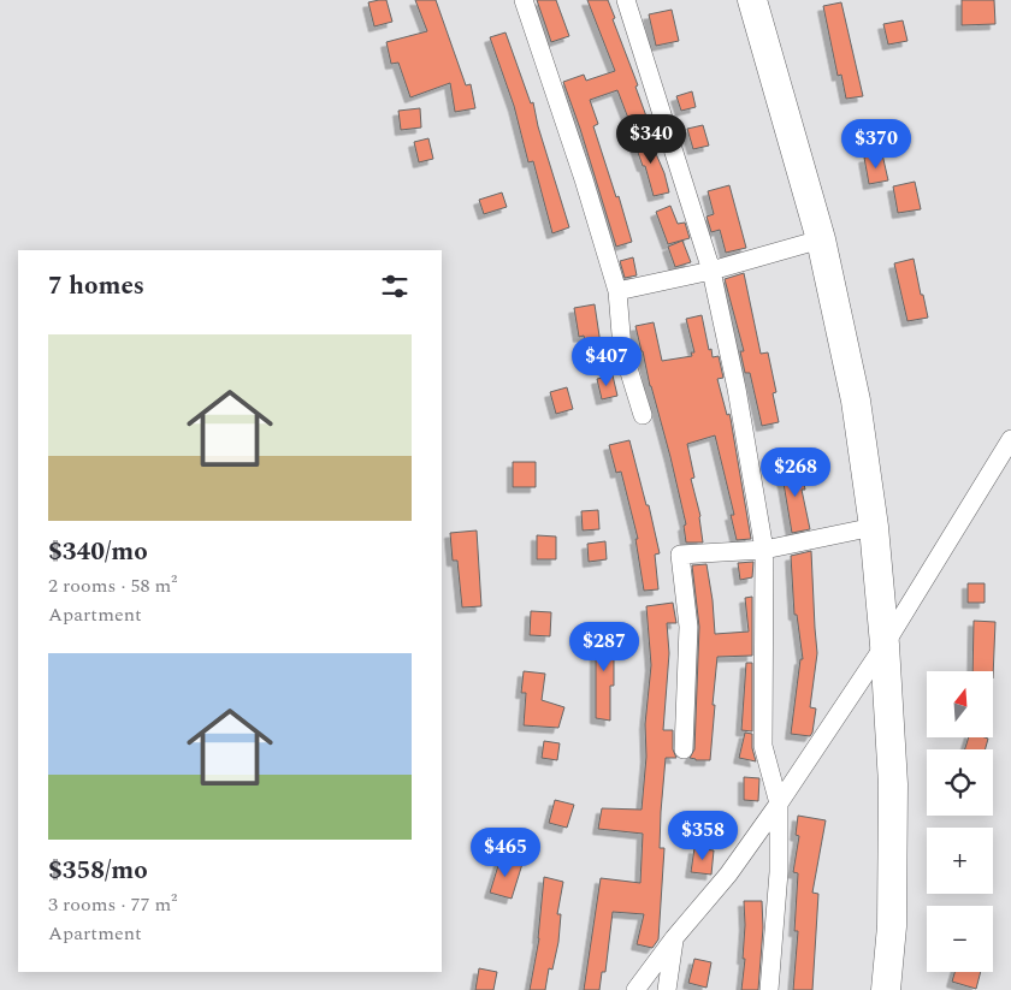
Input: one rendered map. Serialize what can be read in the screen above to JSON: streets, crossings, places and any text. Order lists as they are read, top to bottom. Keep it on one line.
{"north":"top","page":{"price":["$340","$370","$407","$268","$287","$358","$465"],"heading":"7 homes","list":[{"name":"$340/mo","note":"2 rooms · 58 m² · Apartment"},{"name":"$358/mo","note":"3 rooms · 77 m² · Apartment"}],"map_buttons":["+","−"]}}
